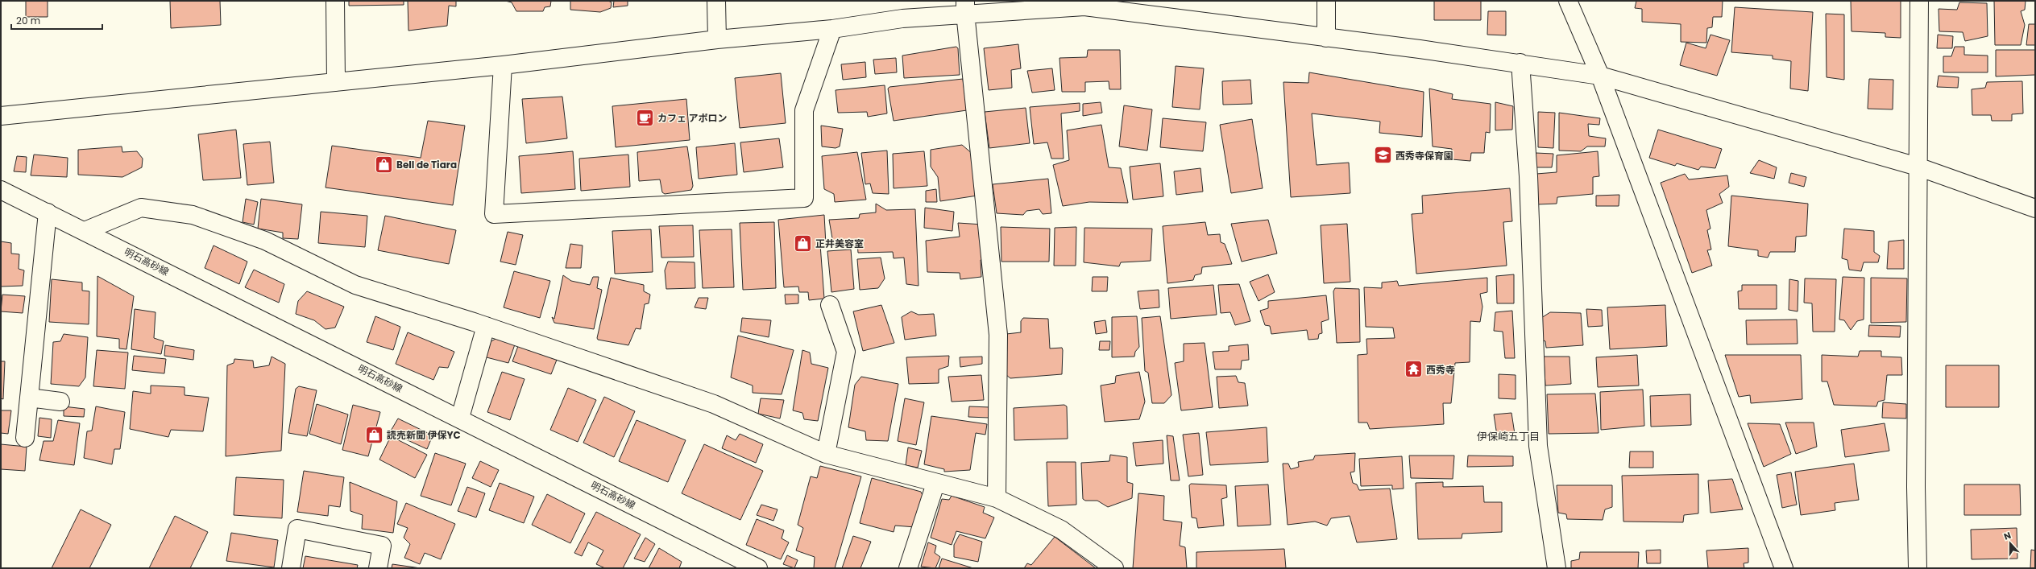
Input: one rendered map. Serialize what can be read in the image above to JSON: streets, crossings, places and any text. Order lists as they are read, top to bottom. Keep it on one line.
{"streets":{"street":["明石高砂線"]},"districts":["伊保崎五丁目"],"places":{"cafe":["カフェ アポロン"],"school or university":["西秀寺保育園"],"shop":["Bell de Tiara","正井美容室","読売新聞 伊保YC"],"temple":["西秀寺"]},"scale_bar":"20 m","north":"top"}
